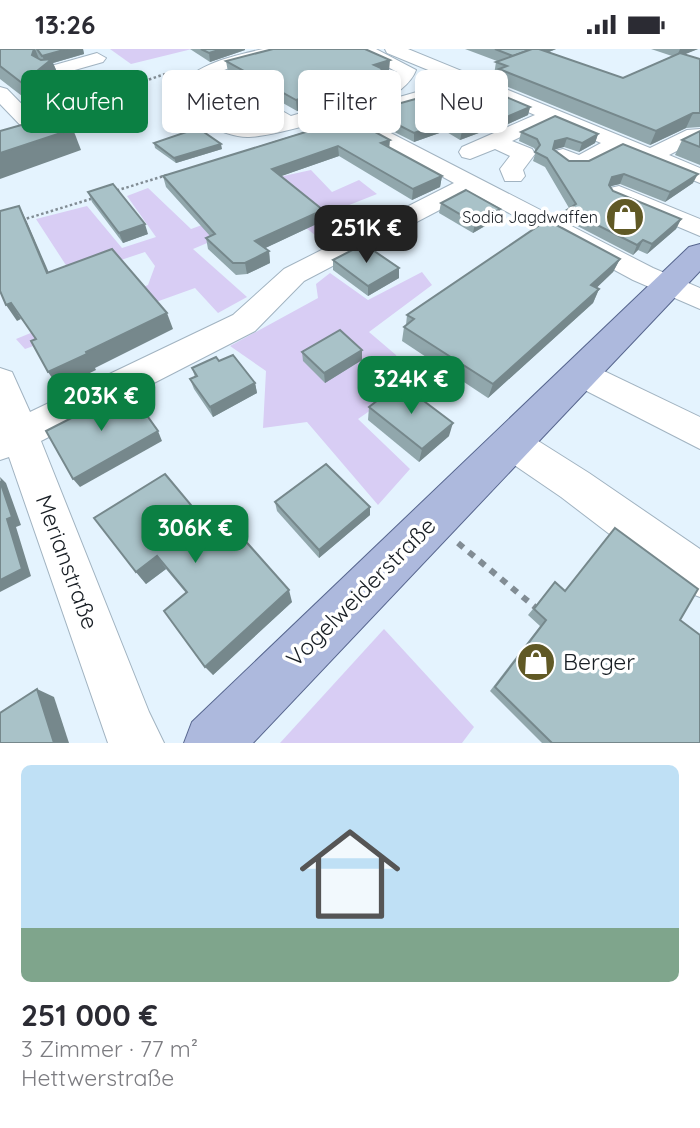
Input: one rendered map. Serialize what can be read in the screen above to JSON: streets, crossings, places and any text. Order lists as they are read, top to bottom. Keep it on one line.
{"streets":{"main road":["Vogelweiderstraße"],"street":["Merianstraße"]},"places":{"shop":["Sodia Jagdwaffen","Berger"]},"page":{"status":"13:26","chip":["Kaufen","Mieten","Filter","Neu"],"price":["251K €","324K €","203K €","306K €"],"list":[{"name":"251 000 €","note":"3 Zimmer · 77 m² · Hettwerstraße"}]}}
